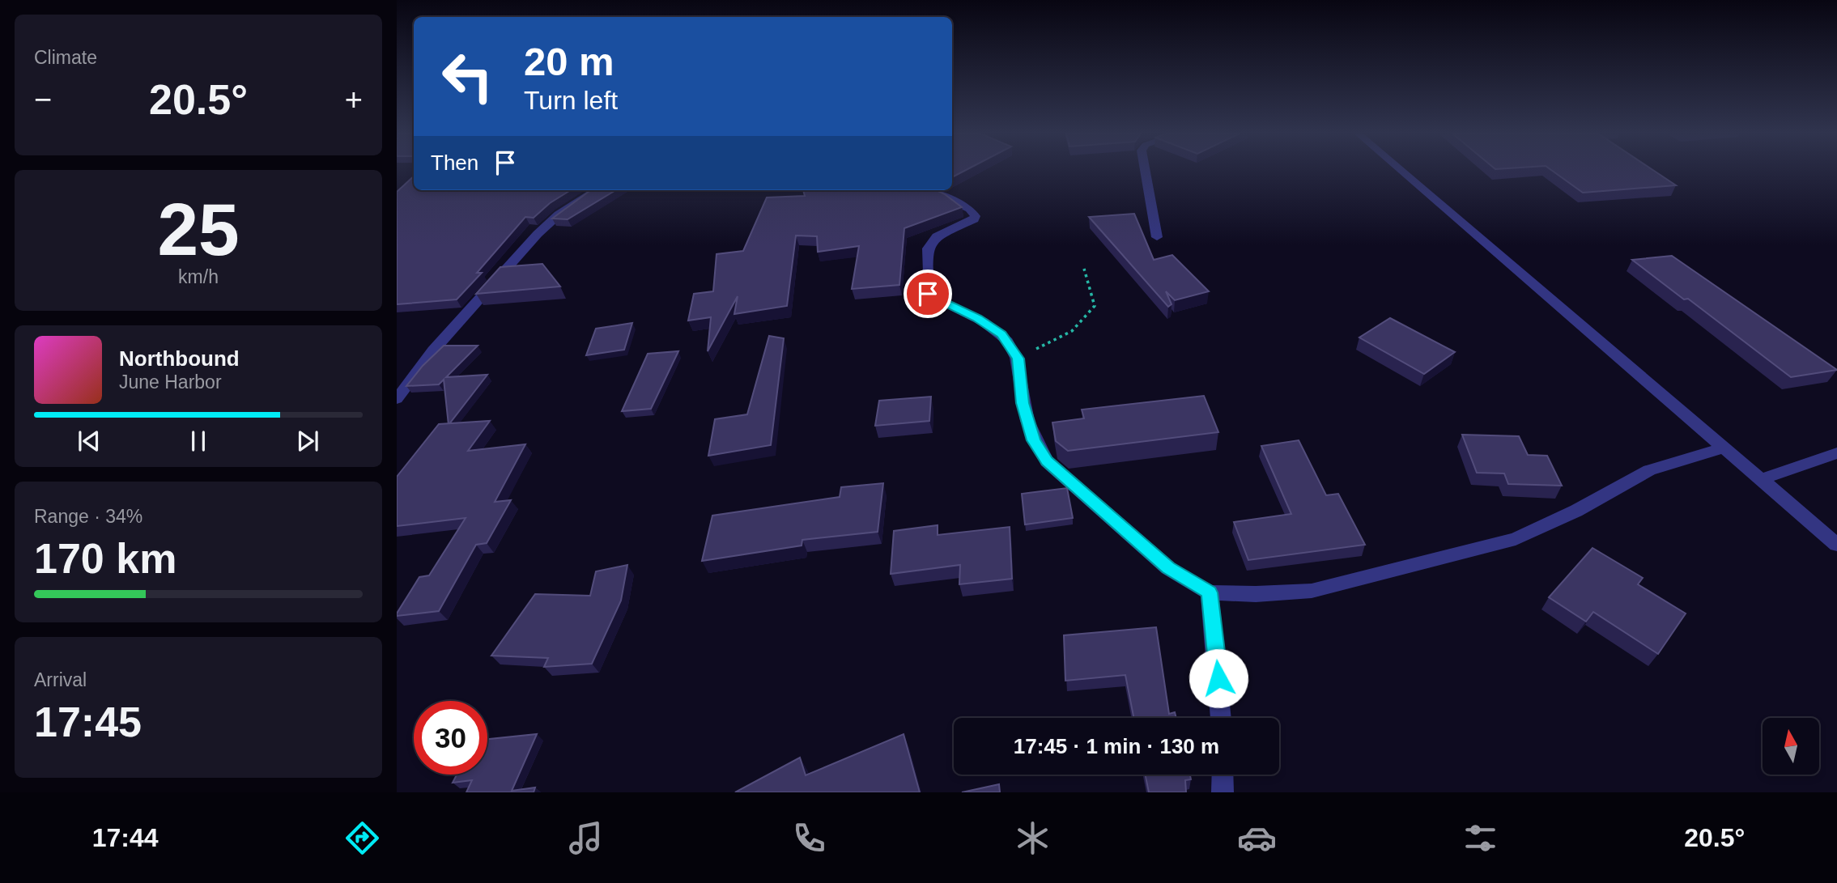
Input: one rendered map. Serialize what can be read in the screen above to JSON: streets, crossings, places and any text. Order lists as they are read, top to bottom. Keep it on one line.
{"north":"top","page":{"tile":["Climate",["25","km/h"],["Range · 34%","170 km"],["Arrival","17:45"]],"turn":["20 m","Turn left"],"heat":["−","20.5°","+"],"then":"Then","song":["Northbound","June Harbor"],"limit":"30","trip":"17:45 · 1 min · 130 m","tabs":["17:44","20.5°"]}}
